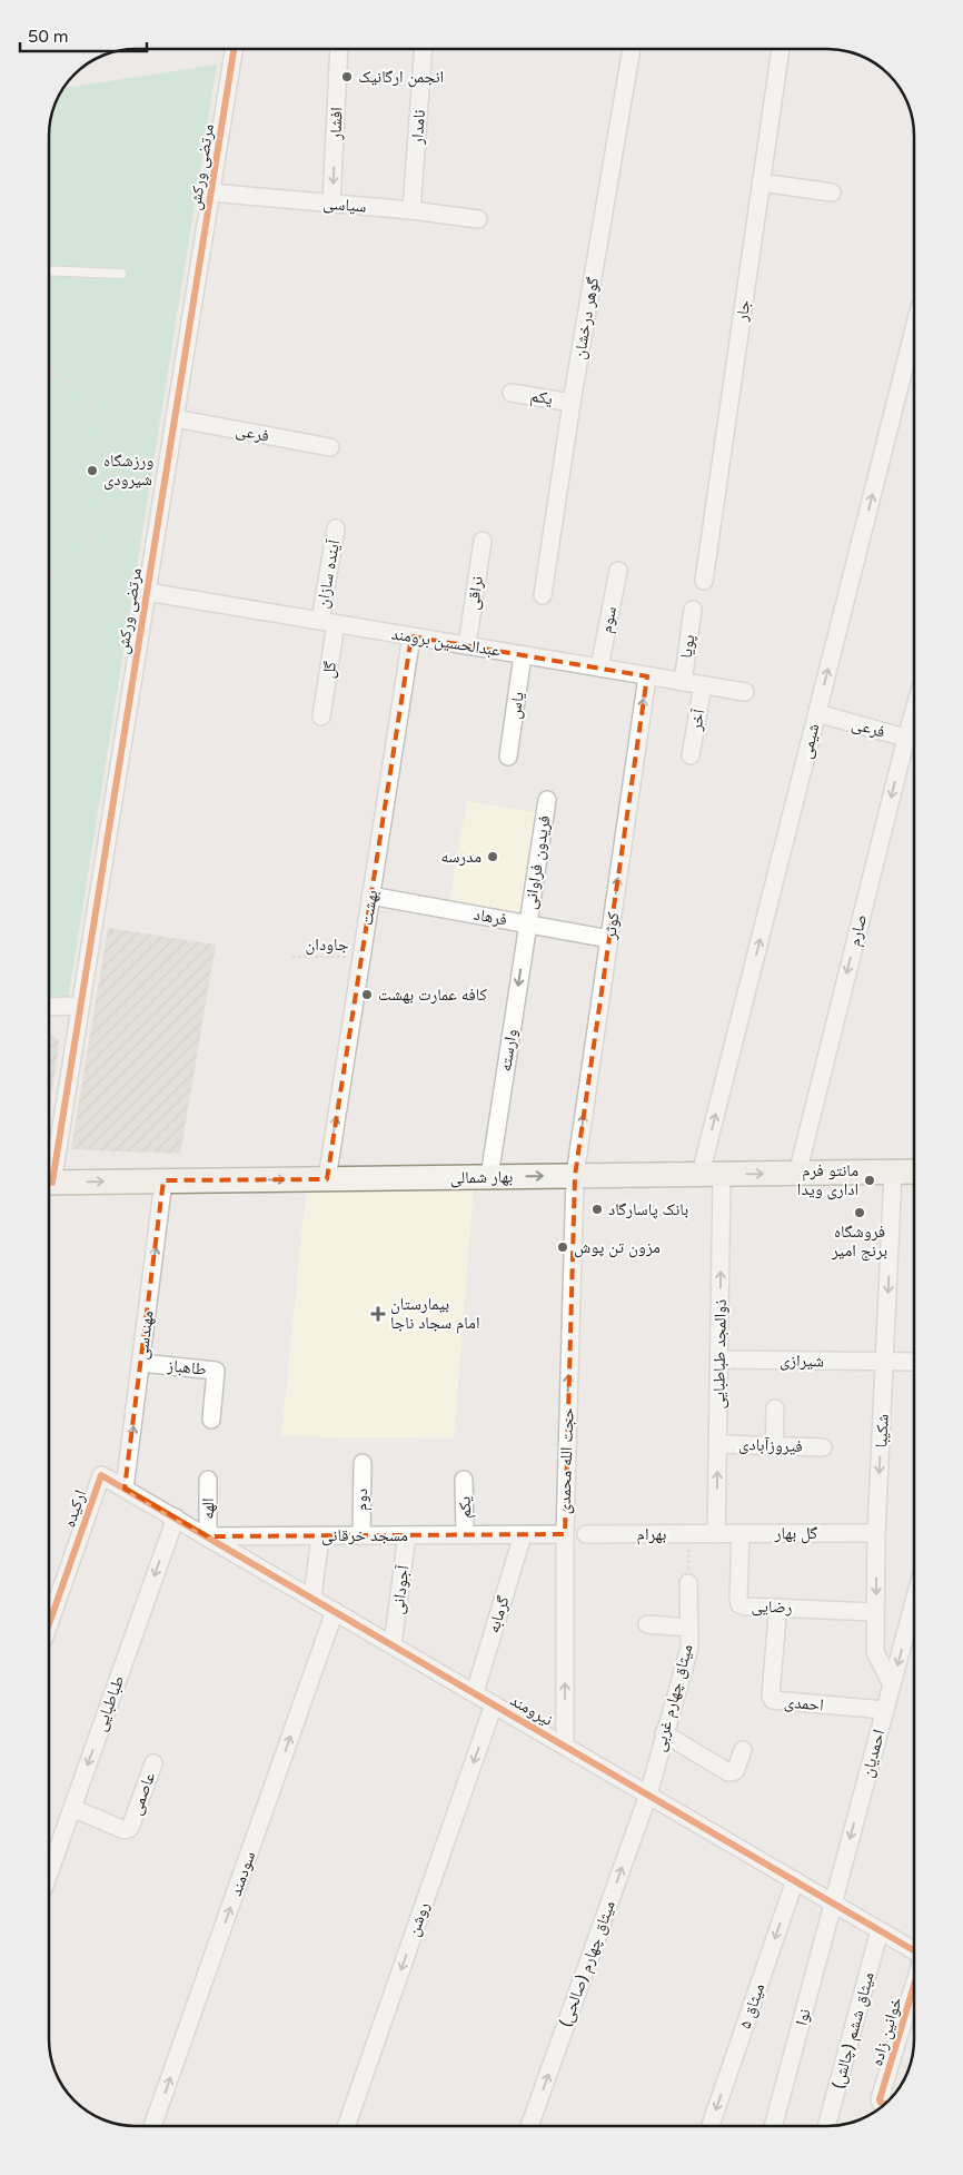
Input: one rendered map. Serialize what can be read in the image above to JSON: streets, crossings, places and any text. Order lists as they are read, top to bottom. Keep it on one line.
{"streets":{"main road":["بهار شمالی"],"street":["افشار","نامدار","مرتضی ورکش","سیاسی","جار","گوهر درخشان","یکم","فرعی","آینده سازان","نراقی","سوم","عبدالحسین برومند","پویا","گل","یاس","آخر","شیمی","فریدون فراوانی","بهشت","فرهاد","کوثر","صارم","وارسته","مهندسی","ذوالمجد طباطبایی","شیرازی","طاهباز","شکیبا","فیروزآبادی","حجت الله محمدی","دوم","ارکیده","الهه","گل بهار","بهرام","مسجد خرقانی","آجودانی","رضایی","گرمابه","میثاق چهارم غربی","طباطبایی","احمدی","نیرومند","احمدیان","عاصمی","سودمند","روشن","میثاق چهارم (صالحی)","میثاق ۵","نوا","میثاق ششم (چالش)","خوانین زاده"],"path":["جاودان"]},"crossings":[["افشار","سیاسی"],["نامدار","سیاسی"],["مرتضی ورکش","سیاسی"],["مرتضی ورکش","فرعی"],["مرتضی ورکش","عبدالحسین برومند"],["گوهر درخشان","یکم"],["یکم","مسجد خرقانی"],["فرعی","شیمی"],["فرعی","صارم"],["آینده سازان","عبدالحسین برومند"],["آینده سازان","گل"],["نراقی","عبدالحسین برومند"],["سوم","عبدالحسین برومند"],["عبدالحسین برومند","پویا"],["عبدالحسین برومند","گل"],["عبدالحسین برومند","یاس"],["عبدالحسین برومند","آخر"],["عبدالحسین برومند","بهشت"],["عبدالحسین برومند","کوثر"],["شیمی","بهار شمالی"],["شیمی","ذوالمجد طباطبایی"],["فریدون فراوانی","فرهاد"],["فریدون فراوانی","وارسته"],["بهشت","فرهاد"],["بهشت","جاودان"],["بهشت","بهار شمالی"],["فرهاد","کوثر"],["فرهاد","وارسته"],["کوثر","بهار شمالی"],["کوثر","حجت الله محمدی"],["صارم","بهار شمالی"],["وارسته","بهار شمالی"],["بهار شمالی","مهندسی"],["بهار شمالی","ذوالمجد طباطبایی"],["بهار شمالی","شکیبا"],["بهار شمالی","حجت الله محمدی"],["مهندسی","طاهباز"],["مهندسی","ارکیده"],["مهندسی","نیرومند"],["ذوالمجد طباطبایی","شیرازی"],["ذوالمجد طباطبایی","فیروزآبادی"],["ذوالمجد طباطبایی","گل بهار"],["ذوالمجد طباطبایی","بهرام"],["شیرازی","شکیبا"],["شکیبا","گل بهار"],["شکیبا","رضایی"],["شکیبا","احمدیان"],["حجت الله محمدی","مسجد خرقانی"],["حجت الله محمدی","نیرومند"],["دوم","مسجد خرقانی"],["ارکیده","نیرومند"],["الهه","مسجد خرقانی"],["الهه","نیرومند"],["گل بهار","بهرام"],["گل بهار","رضایی"],["مسجد خرقانی","آجودانی"],["مسجد خرقانی","گرمابه"],["مسجد خرقانی","نیرومند"],["آجودانی","نیرومند"],["گرمابه","نیرومند"],["میثاق چهارم غربی","نیرومند"],["میثاق چهارم غربی","میثاق چهارم (صالحی)"],["طباطبایی","نیرومند"],["طباطبایی","عاصمی"],["احمدی","احمدیان"],["نیرومند","احمدیان"],["نیرومند","سودمند"],["نیرومند","روشن"],["نیرومند","میثاق چهارم (صالحی)"],["نیرومند","میثاق ۵"],["نیرومند","نوا"],["نیرومند","میثاق ششم (چالش)"],["احمدیان","نوا"]],"one_way":["افشار","شیمی","بهشت","کوثر","صارم","وارسته","بهار شمالی","مهندسی","ذوالمجد طباطبایی","شکیبا","حجت الله محمدی","طباطبایی","احمدیان","سودمند","روشن","میثاق چهارم (صالحی)","میثاق ۵"],"places":{"other":["انجمن ارگانیک","ورزشگاه شیرودی","مدرسه","کافه عمارت بهشت","مانتو فرم اداری ویدا","بانک پاسارگاد","فروشگاه برنج امیر","مزون تن پوش"],"health":["بیمارستان امام سجاد ناجا"]},"scale_bar":"50 m"}
